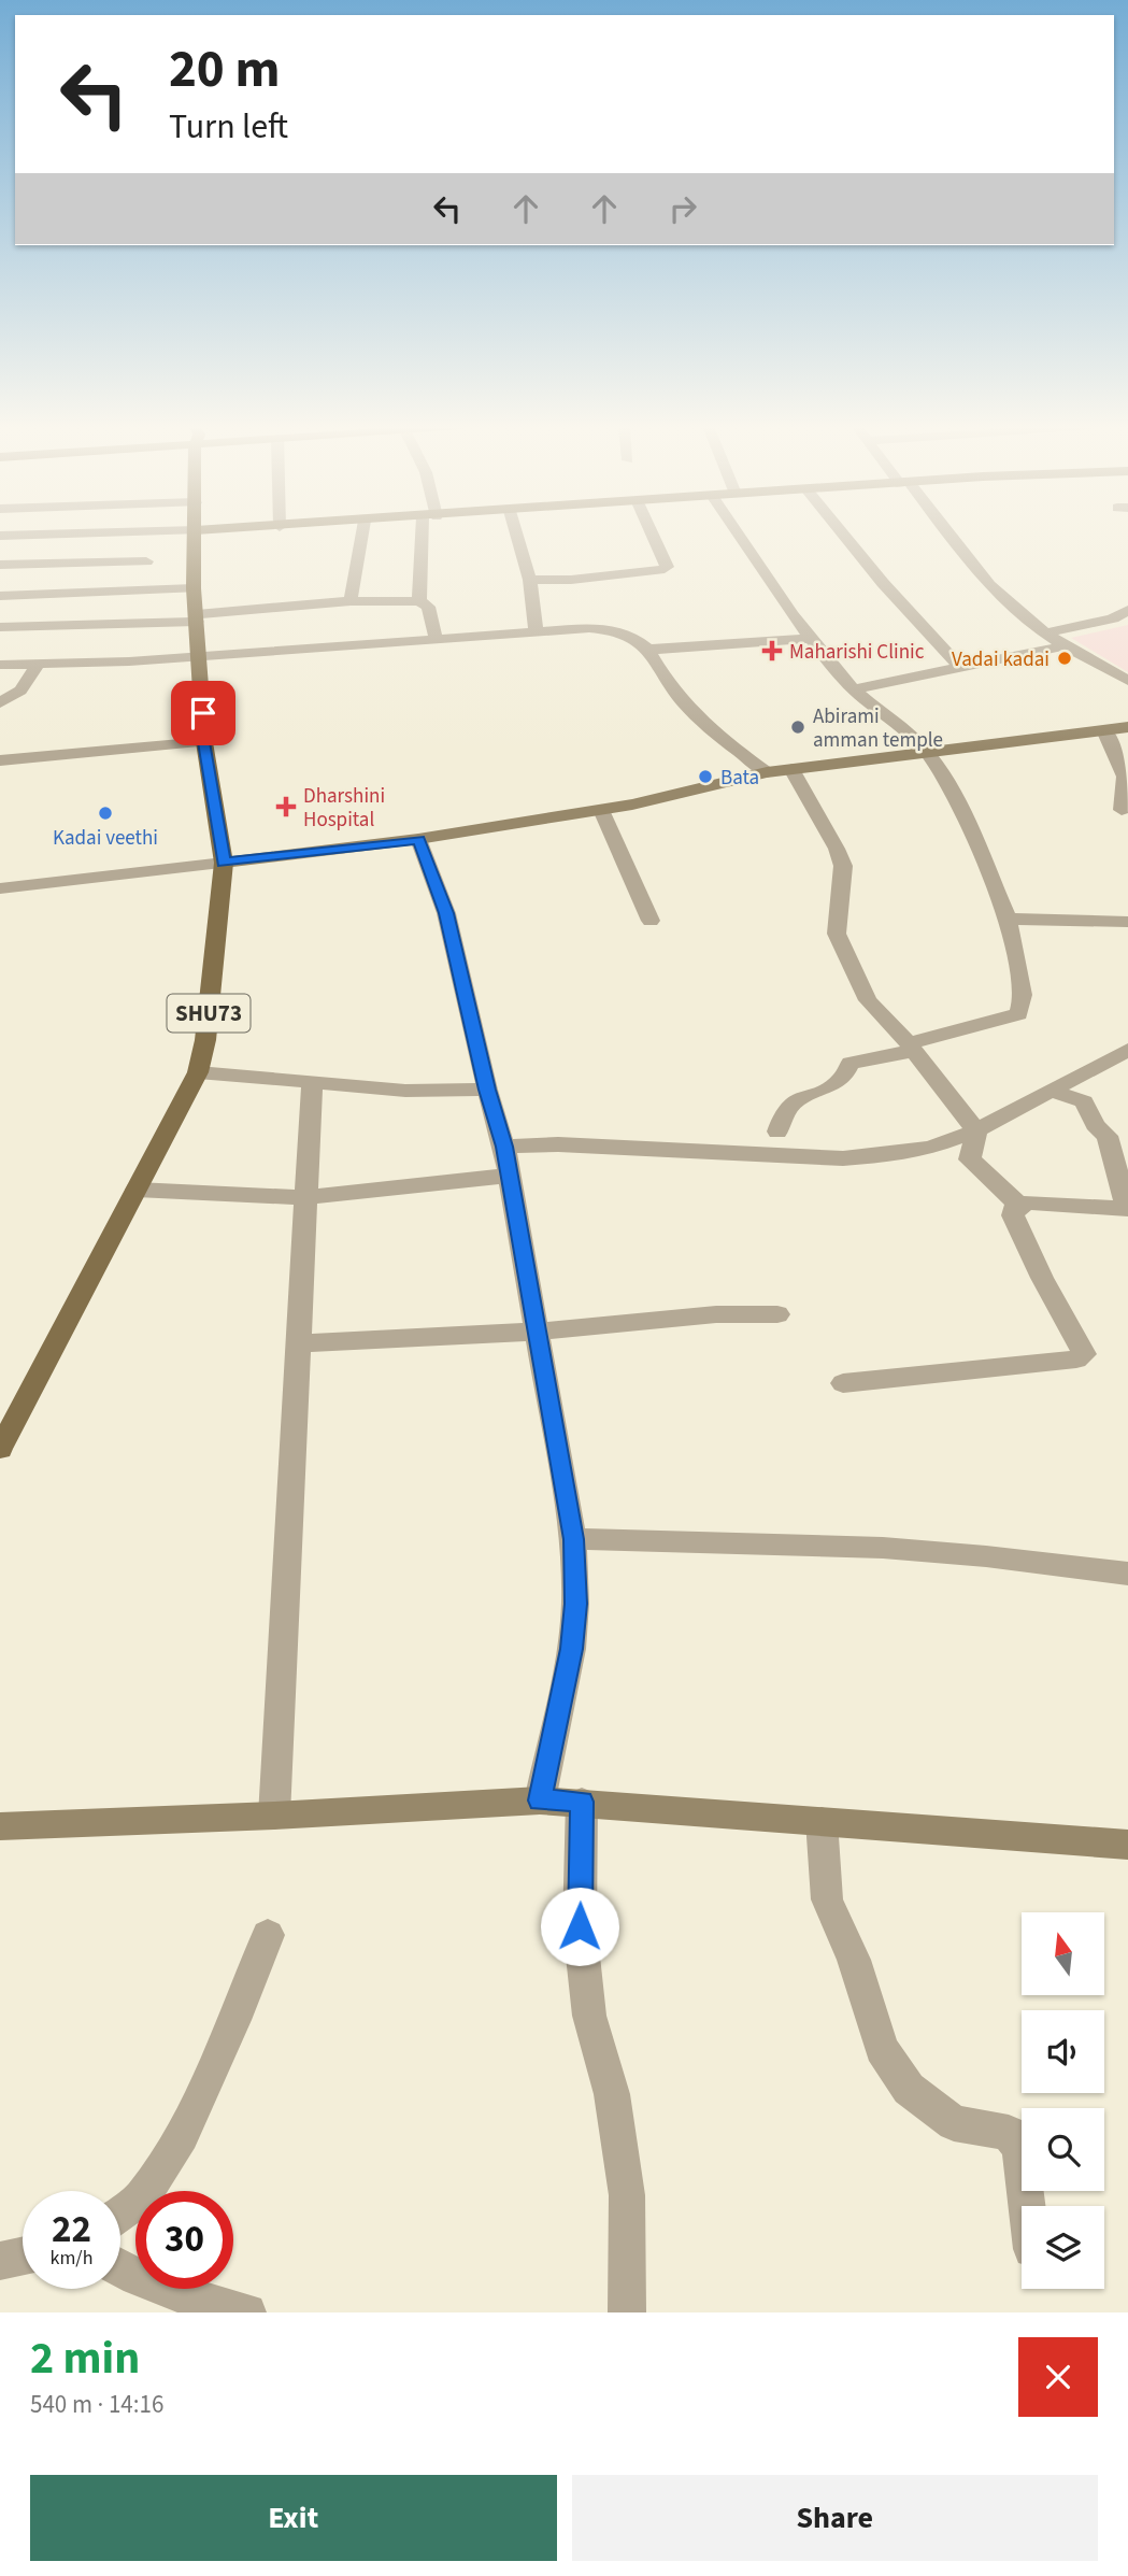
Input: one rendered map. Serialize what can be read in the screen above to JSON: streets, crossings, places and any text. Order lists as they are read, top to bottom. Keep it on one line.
{"streets":{"main road":["SHU73"]},"places":{"health":["Maharishi Clinic","Dharshini Hospital"],"other":["Vadai kadai","Abirami amman temple","Bata","Kadai veethi"]},"north":"top","page":{"turn":["20 m","Turn left"],"speed":"22 km/h","limit":"30","heading":["2 min","540 m · 14:16"],"buttons":["Exit","Share"]}}
